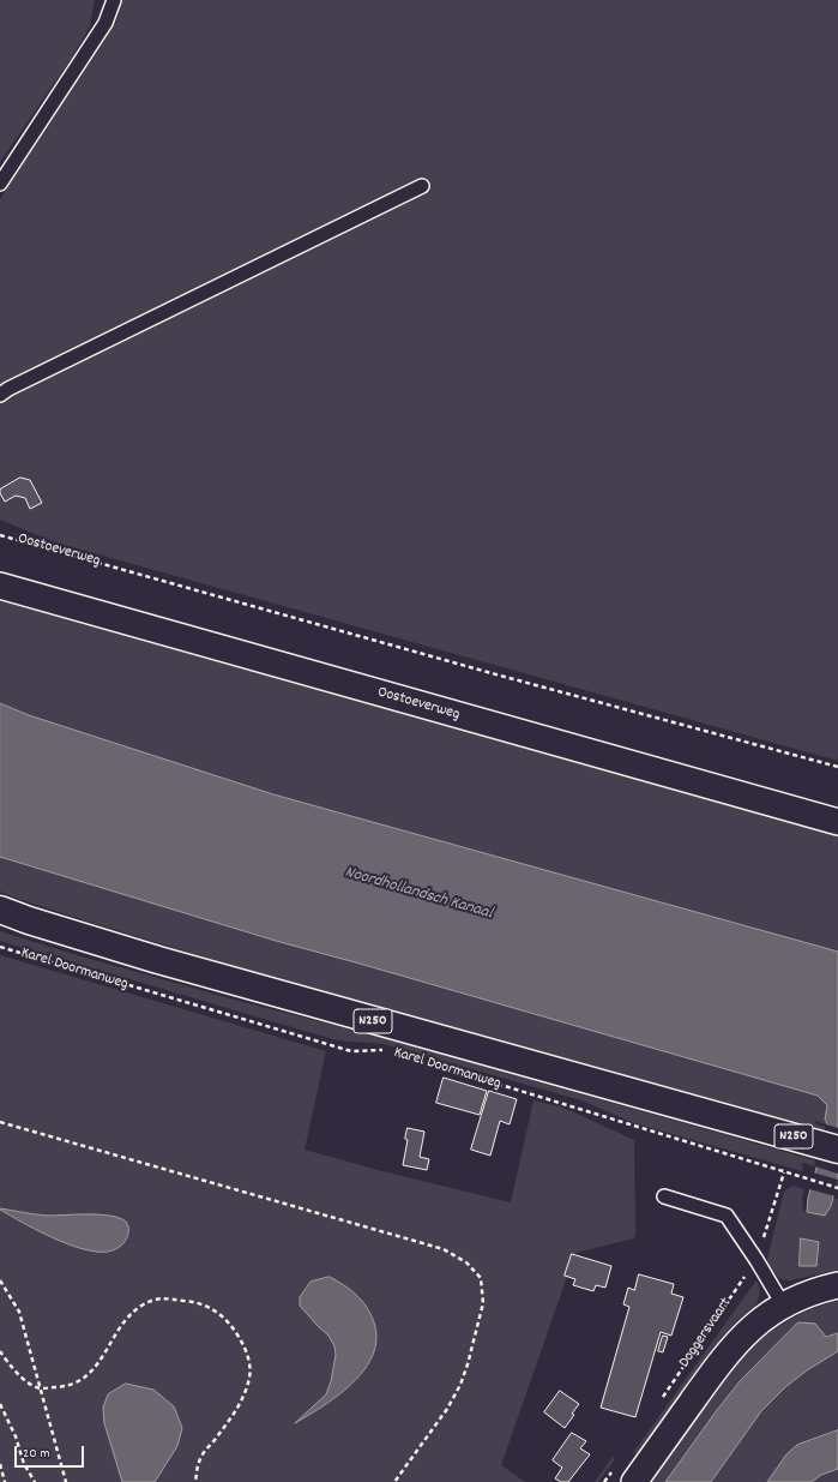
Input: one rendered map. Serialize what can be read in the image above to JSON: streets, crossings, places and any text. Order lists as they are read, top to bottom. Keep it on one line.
{"streets":{"main road":["Karel Doormanweg","N250"],"street":["Oostoeverweg","Doggersvaart"]},"crossings":[["Karel Doormanweg","Doggersvaart"]],"water":["Noordhollandsch Kanaal"],"scale_bar":"20 m"}
